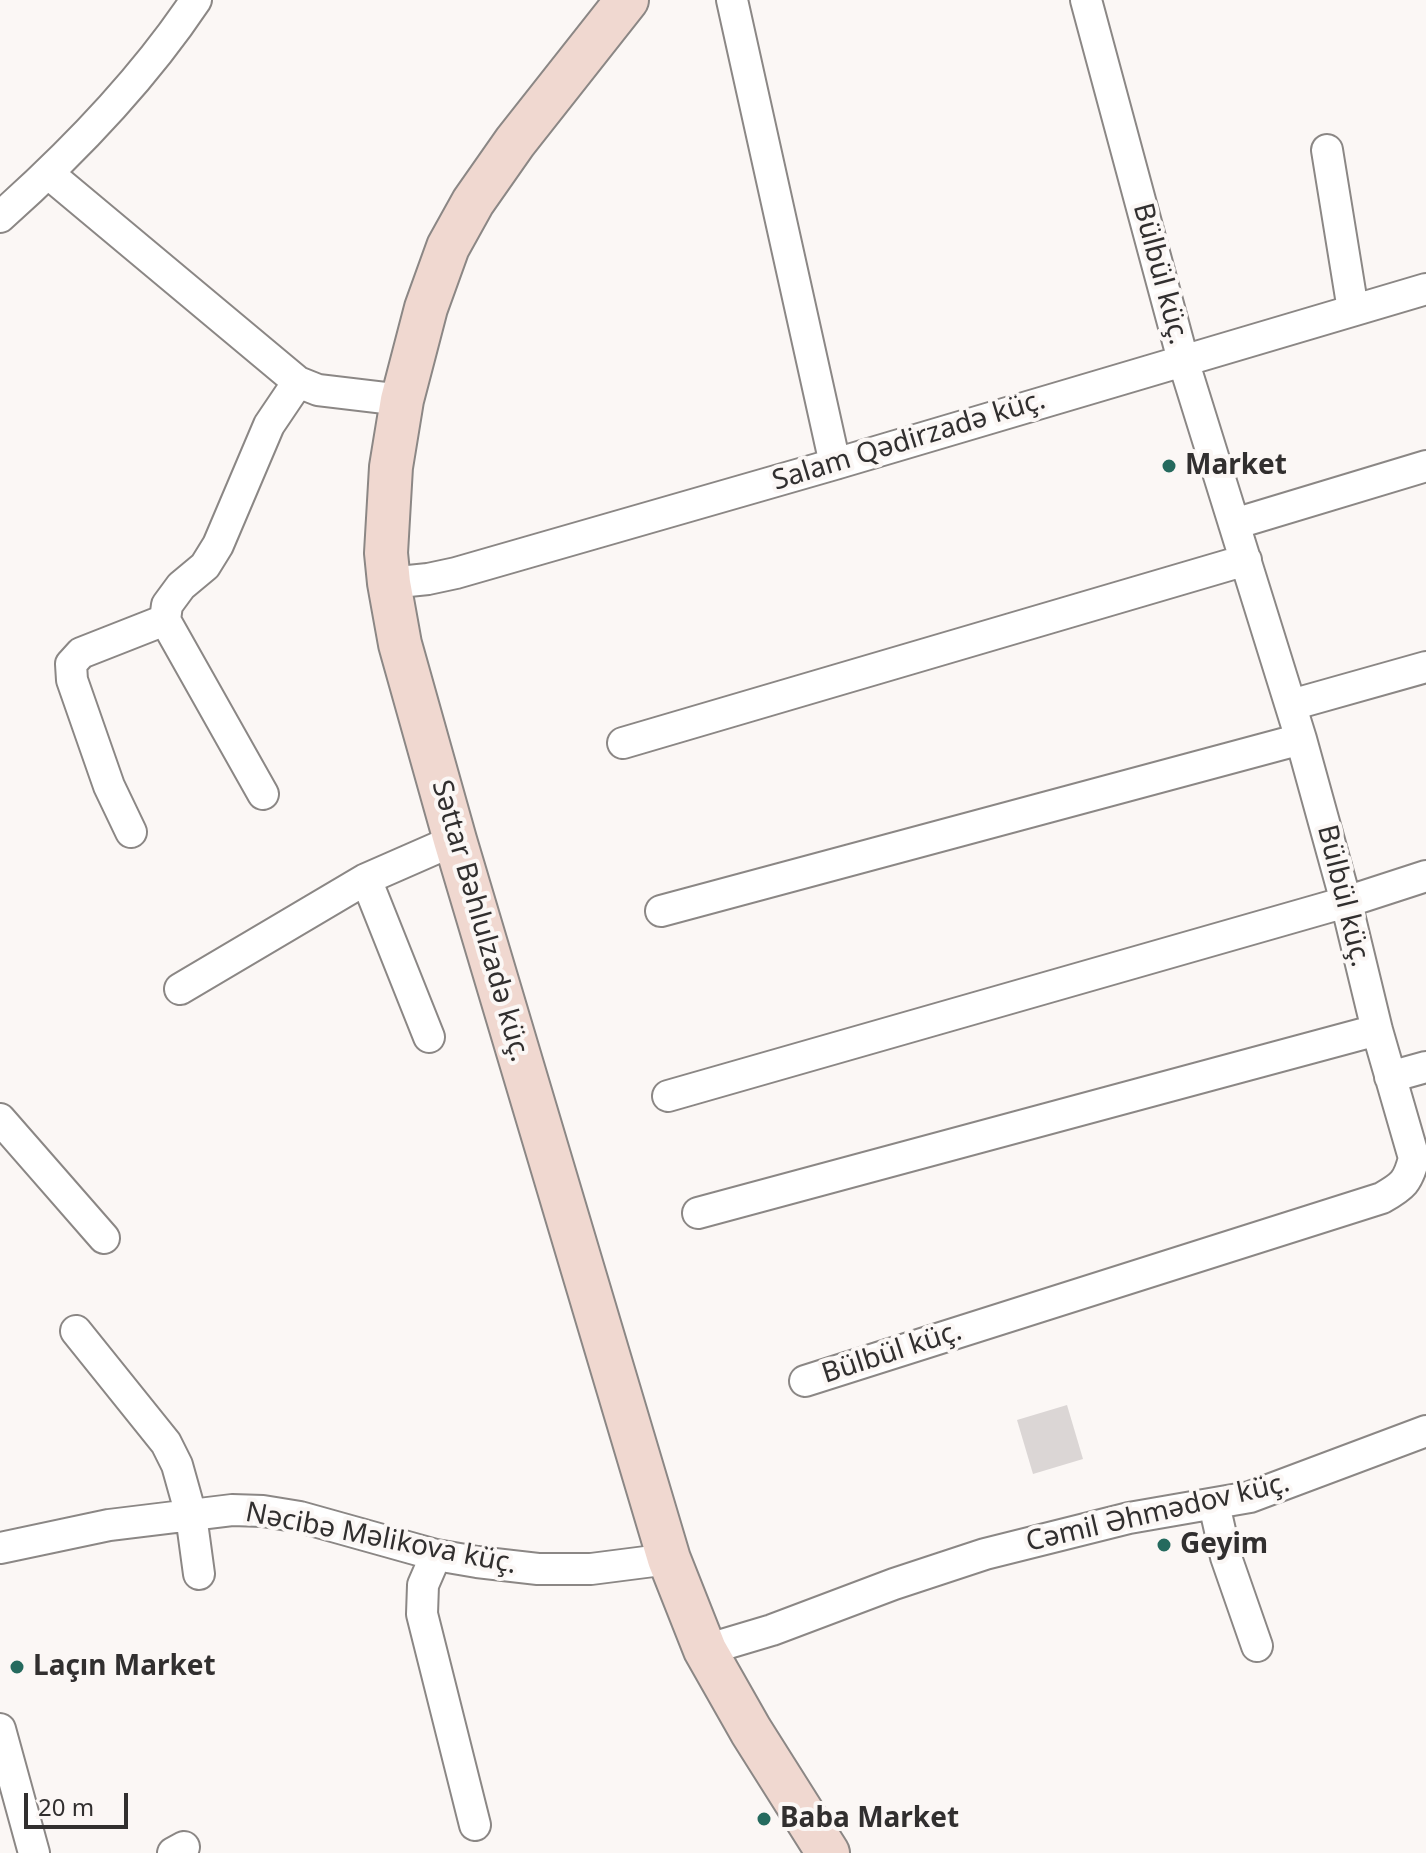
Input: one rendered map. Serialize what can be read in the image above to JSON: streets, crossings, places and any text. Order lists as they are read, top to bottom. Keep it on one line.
{"streets":{"street":["Bülbül küç.","Salam Qədirzadə küç.","Səttar Bəhlulzadə küç.","Cəmil Əhmədov küç.","Nəcibə Məlikova küç."]},"crossings":[["Bülbül küç.","Salam Qədirzadə küç."],["Salam Qədirzadə küç.","Səttar Bəhlulzadə küç."],["Səttar Bəhlulzadə küç.","Cəmil Əhmədov küç."],["Səttar Bəhlulzadə küç.","Nəcibə Məlikova küç."]],"places":["Market","Geyim","Laçın Market","Baba Market"],"scale_bar":"20 m"}
